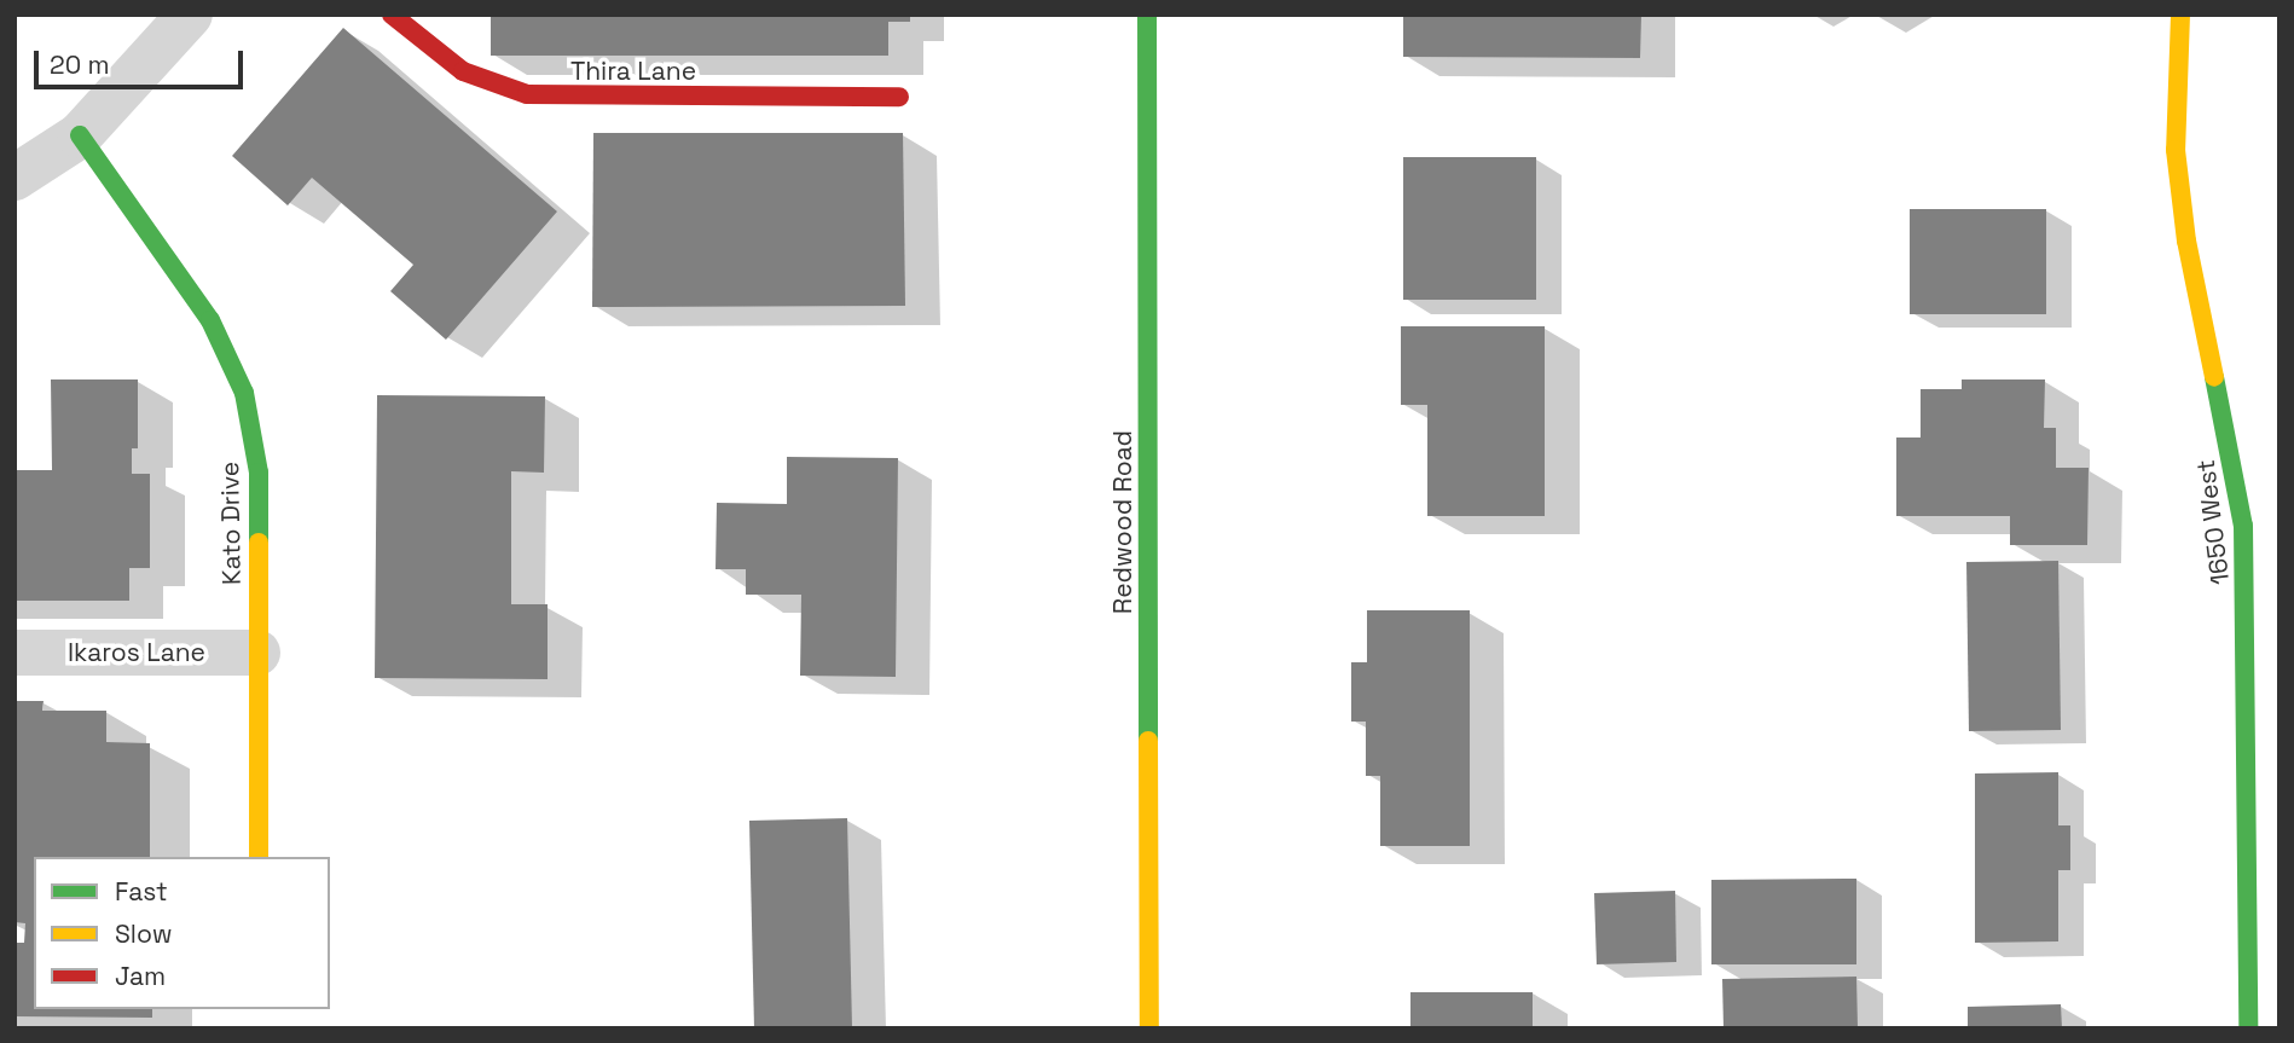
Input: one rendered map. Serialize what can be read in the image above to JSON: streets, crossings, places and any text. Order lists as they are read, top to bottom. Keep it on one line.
{"streets":{"street":["Thira Lane","Redwood Road","1650 West","Kato Drive","Ikaros Lane"]},"crossings":[["Kato Drive","Ikaros Lane"]],"legend":["Fast","Slow","Jam"],"scale_bar":"20 m"}
